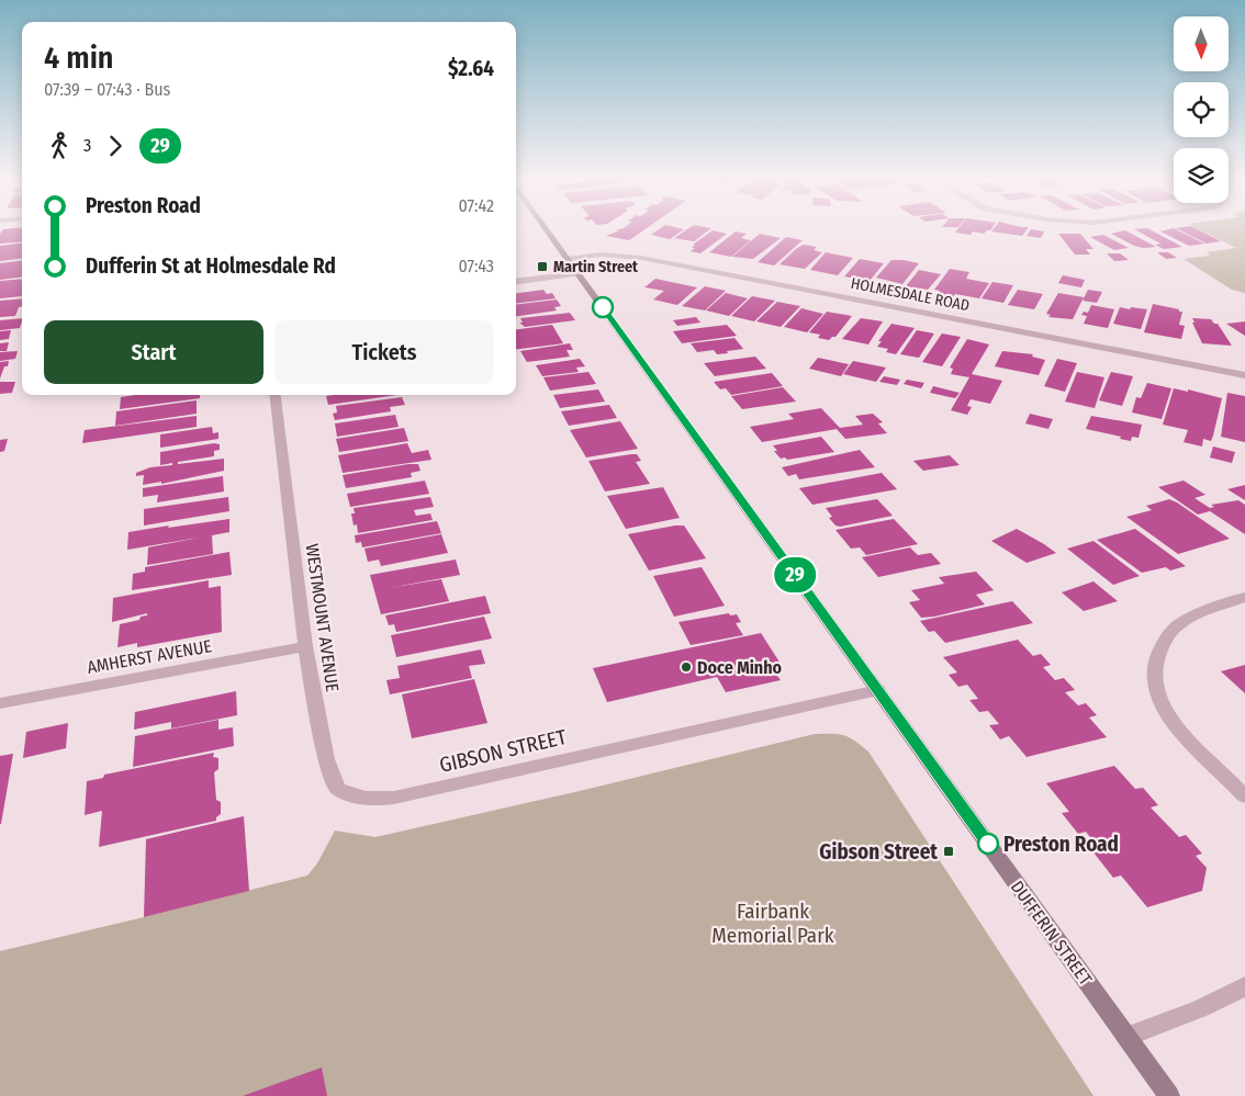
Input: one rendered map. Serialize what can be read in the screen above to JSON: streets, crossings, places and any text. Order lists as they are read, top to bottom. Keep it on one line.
{"streets":{"main road":["DUFFERIN STREET"],"street":["HOLMESDALE ROAD","WESTMOUNT AVENUE","AMHERST AVENUE","GIBSON STREET"]},"crossings":[["HOLMESDALE ROAD","DUFFERIN STREET"],["WESTMOUNT AVENUE","AMHERST AVENUE"],["WESTMOUNT AVENUE","GIBSON STREET"],["GIBSON STREET","DUFFERIN STREET"]],"parks":["Fairbank Memorial Park"],"places":{"transit":["Martin Street","Gibson Street"],"other":["Doce Minho","Preston Road"]},"lines":["bus line 29"],"north":"bottom","page":{"on_map":"29","heading":["4 min","07:39 – 07:43 · Bus","$2.64"],"legs":["3","29"],"list":[{"name":"Preston Road","value":"07:42"},{"name":"Dufferin St at Holmesdale Rd","value":"07:43"}],"buttons":["Start","Tickets"]}}
